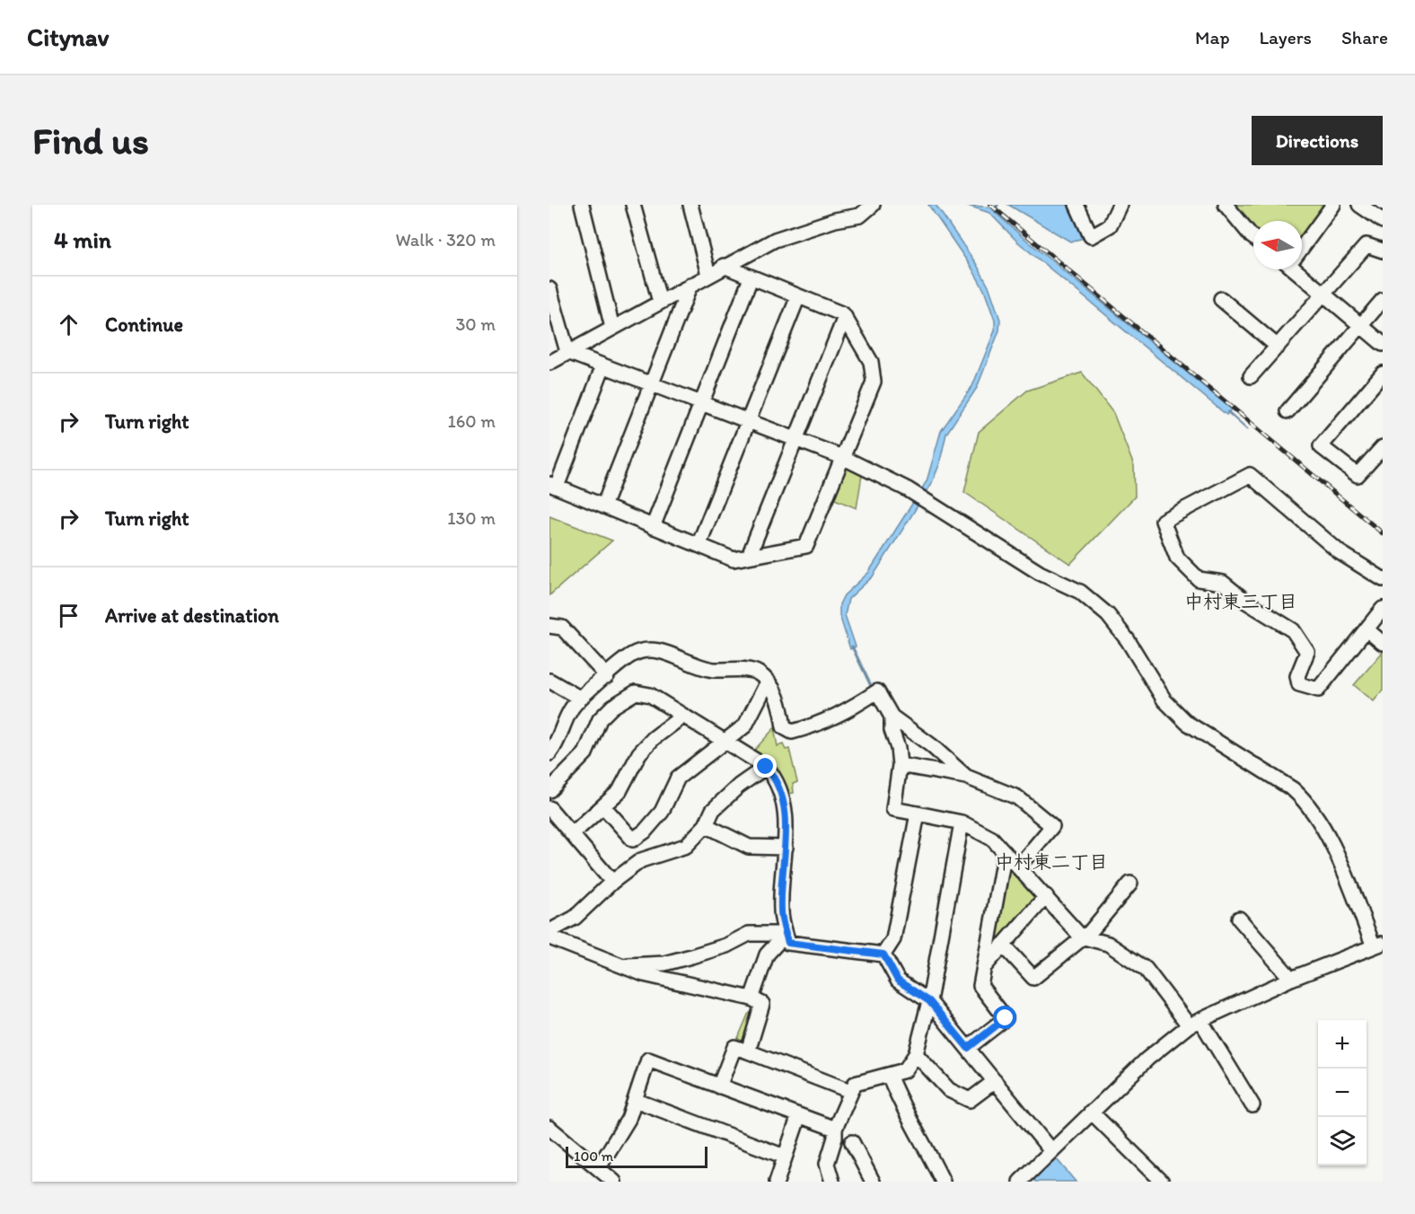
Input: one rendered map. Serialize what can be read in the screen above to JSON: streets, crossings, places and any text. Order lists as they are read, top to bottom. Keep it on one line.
{"districts":["中村東三丁目","中村東二丁目"],"scale_bar":"100 m","north":"left","page":{"header":"Citynav","nav":["Map","Layers","Share"],"buttons":"Directions","title":"Find us","heading":["4 min","Walk · 320 m"],"list":[["Continue","30 m"],["Turn right","160 m"],["Turn right","130 m"],"Arrive at destination"],"map_buttons":["+","−"],"scale":"100 m"}}
